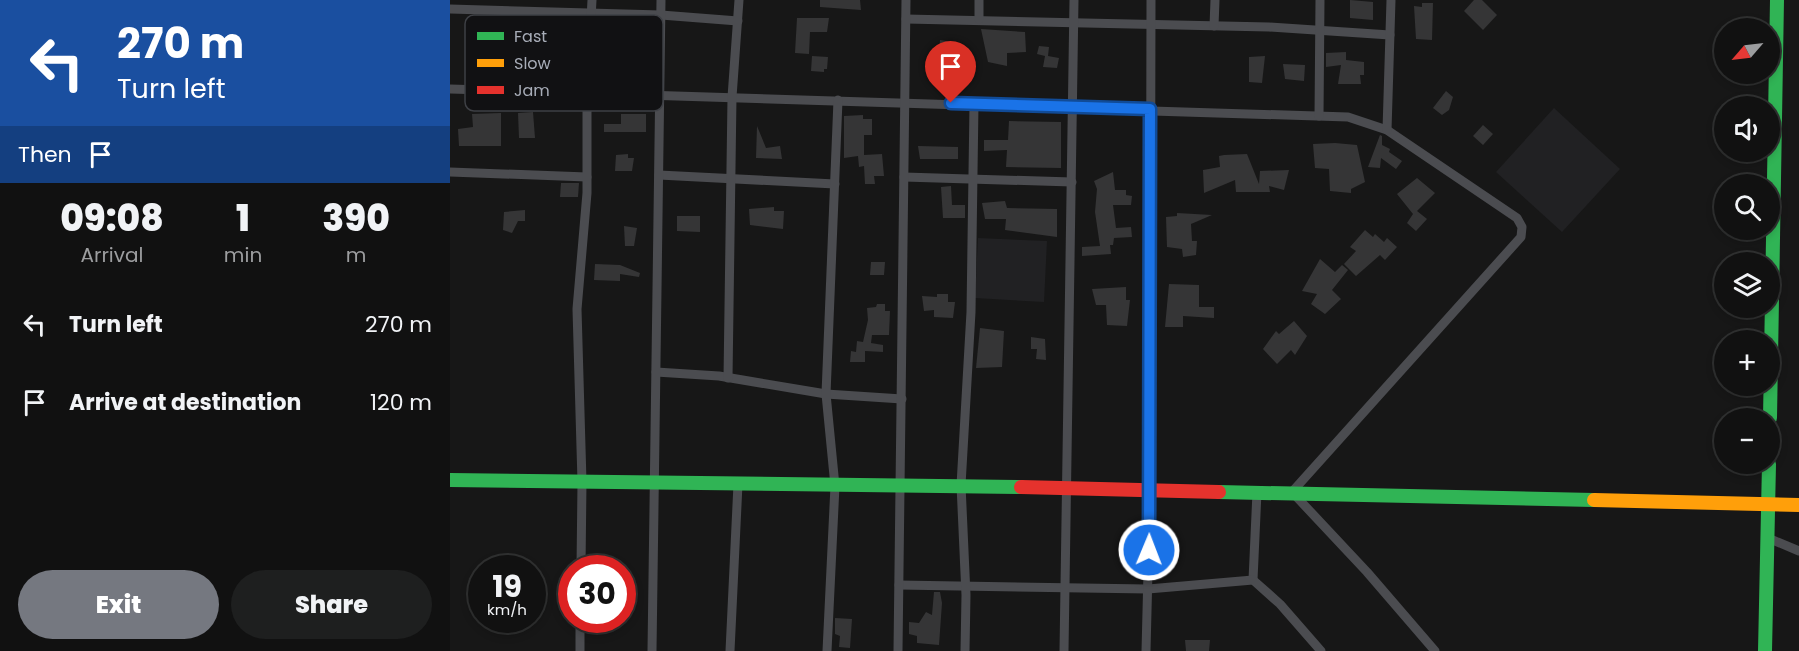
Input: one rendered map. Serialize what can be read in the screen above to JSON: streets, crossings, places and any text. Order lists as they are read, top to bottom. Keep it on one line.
{"legend":["Fast","Slow","Jam"],"north":"bottom left","page":{"turn":["270 m","Turn left"],"map_buttons":["+","−"],"then":"Then","eta":["09:08","Arrival","1","min","390","m"],"list":[{"name":"Turn left","value":"270 m"},{"name":"Arrive at destination","value":"120 m"}],"speed":"19 km/h","limit":"30","buttons":["Exit","Share"]}}
